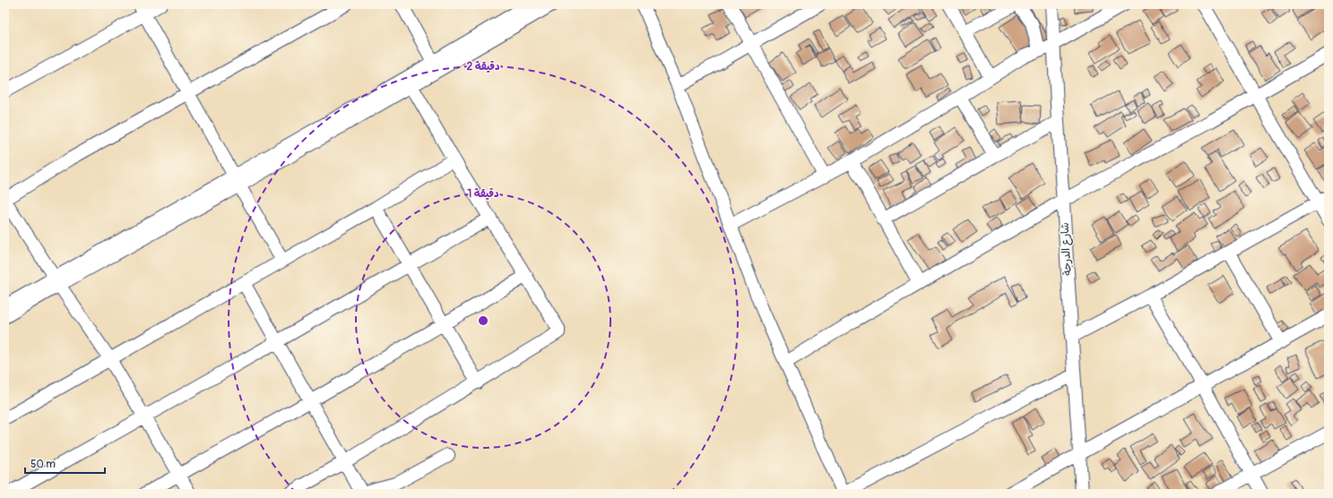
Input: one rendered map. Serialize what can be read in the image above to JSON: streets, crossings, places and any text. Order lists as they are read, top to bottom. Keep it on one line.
{"streets":{"street":["شارع الدرجة"]},"scale_bar":"50 m","rings":["2 دقيقة","1 دقيقة"]}
